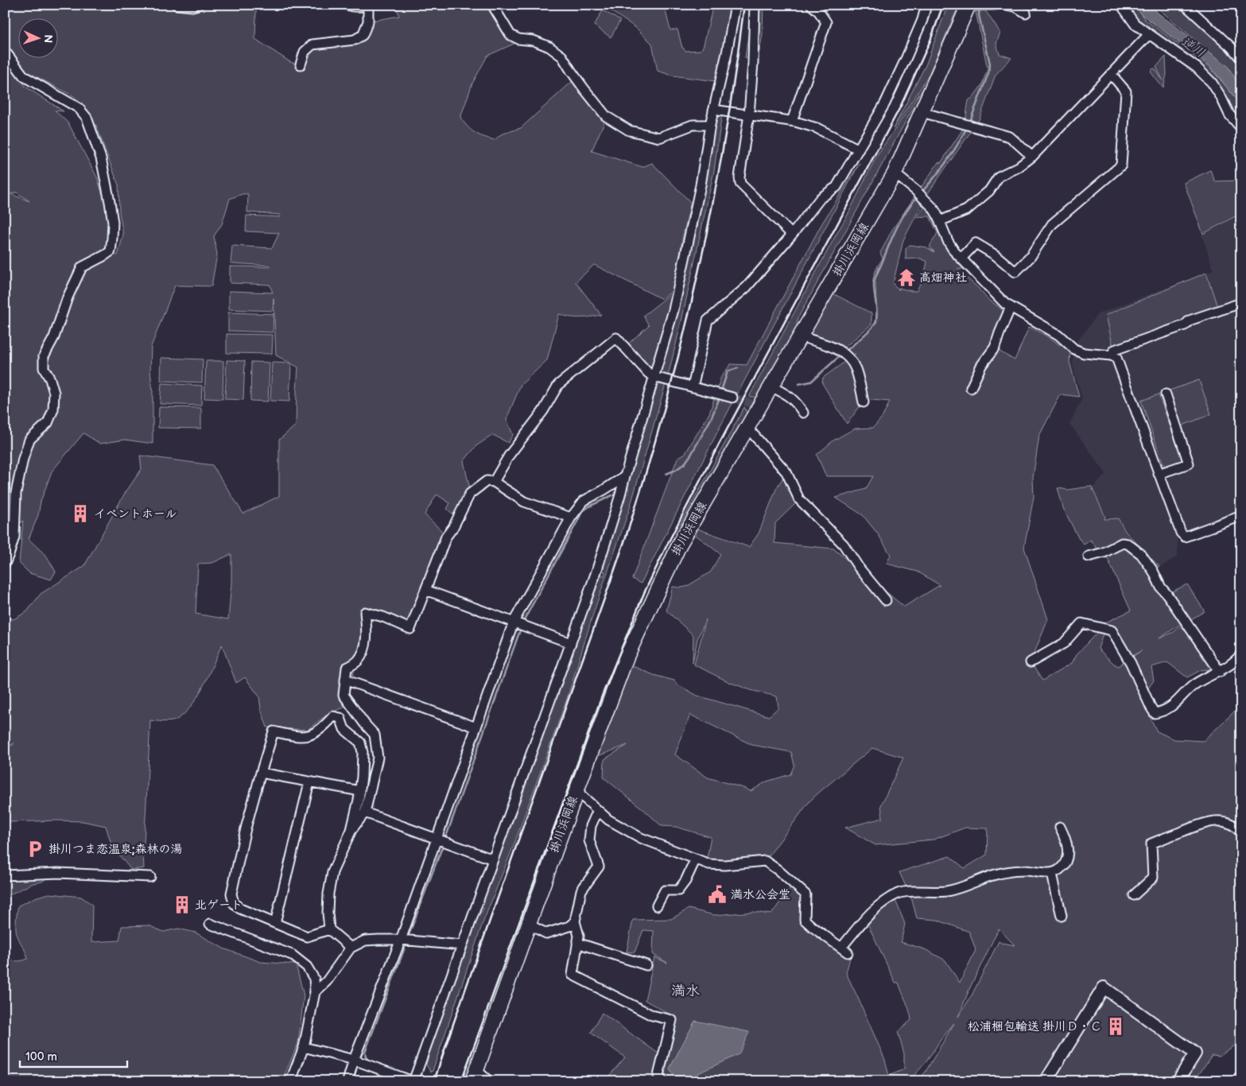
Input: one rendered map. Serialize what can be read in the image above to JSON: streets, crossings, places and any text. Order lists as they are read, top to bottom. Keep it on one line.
{"streets":{"main road":["掛川浜岡線"]},"districts":["満水"],"water":["逆川"],"places":{"temple":["高畑神社"],"building":["イベントホール","北ゲート","松浦梱包輸送 掛川Ｄ・Ｃ"],"parking":["掛川つま恋温泉;森林の湯"],"public building":["満水公会堂"]},"scale_bar":"100 m","north":"right"}
